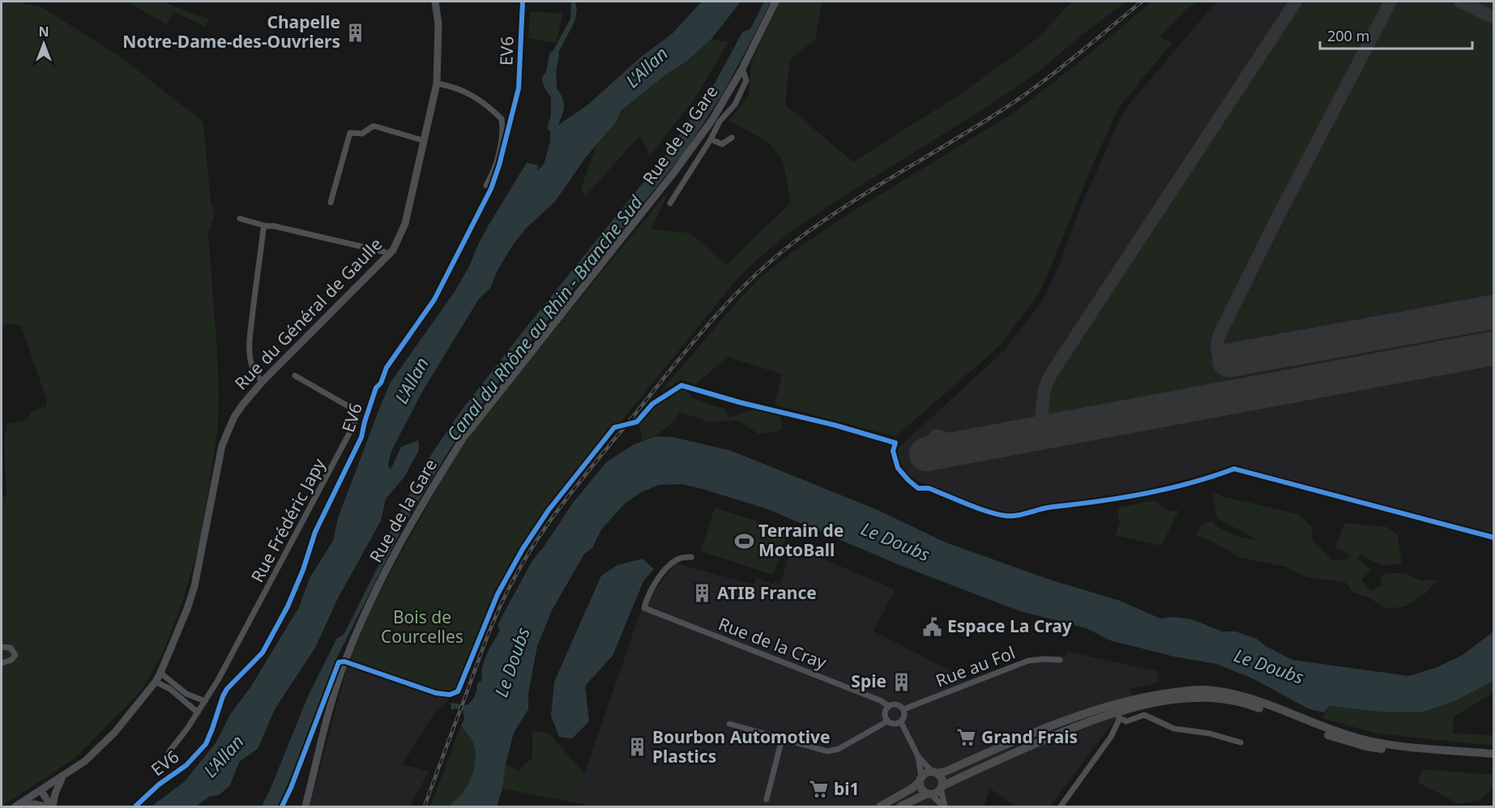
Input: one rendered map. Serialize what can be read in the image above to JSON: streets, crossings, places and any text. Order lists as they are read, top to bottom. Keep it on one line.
{"streets":{"main road":["Rue de la Gare","Rue du Général de Gaulle"],"street":["Rue Frédéric Japy","Rue de la Cray","Rue au Fol"],"cycle path":["EV6"]},"crossings":[["Rue de la Cray","Rue au Fol"]],"water":["L'Allan","Canal du Rhône au Rhin - Branche Sud","Le Doubs"],"parks":["Bois de Courcelles"],"places":{"building":["Chapelle Notre-Dame-des-Ouvriers","ATIB France","Spie","Bourbon Automotive Plastics"],"sports":["Terrain de MotoBall"],"public building":["Espace La Cray"],"supermarket":["Grand Frais","bi1"]},"scale_bar":"200 m","north":"top"}
